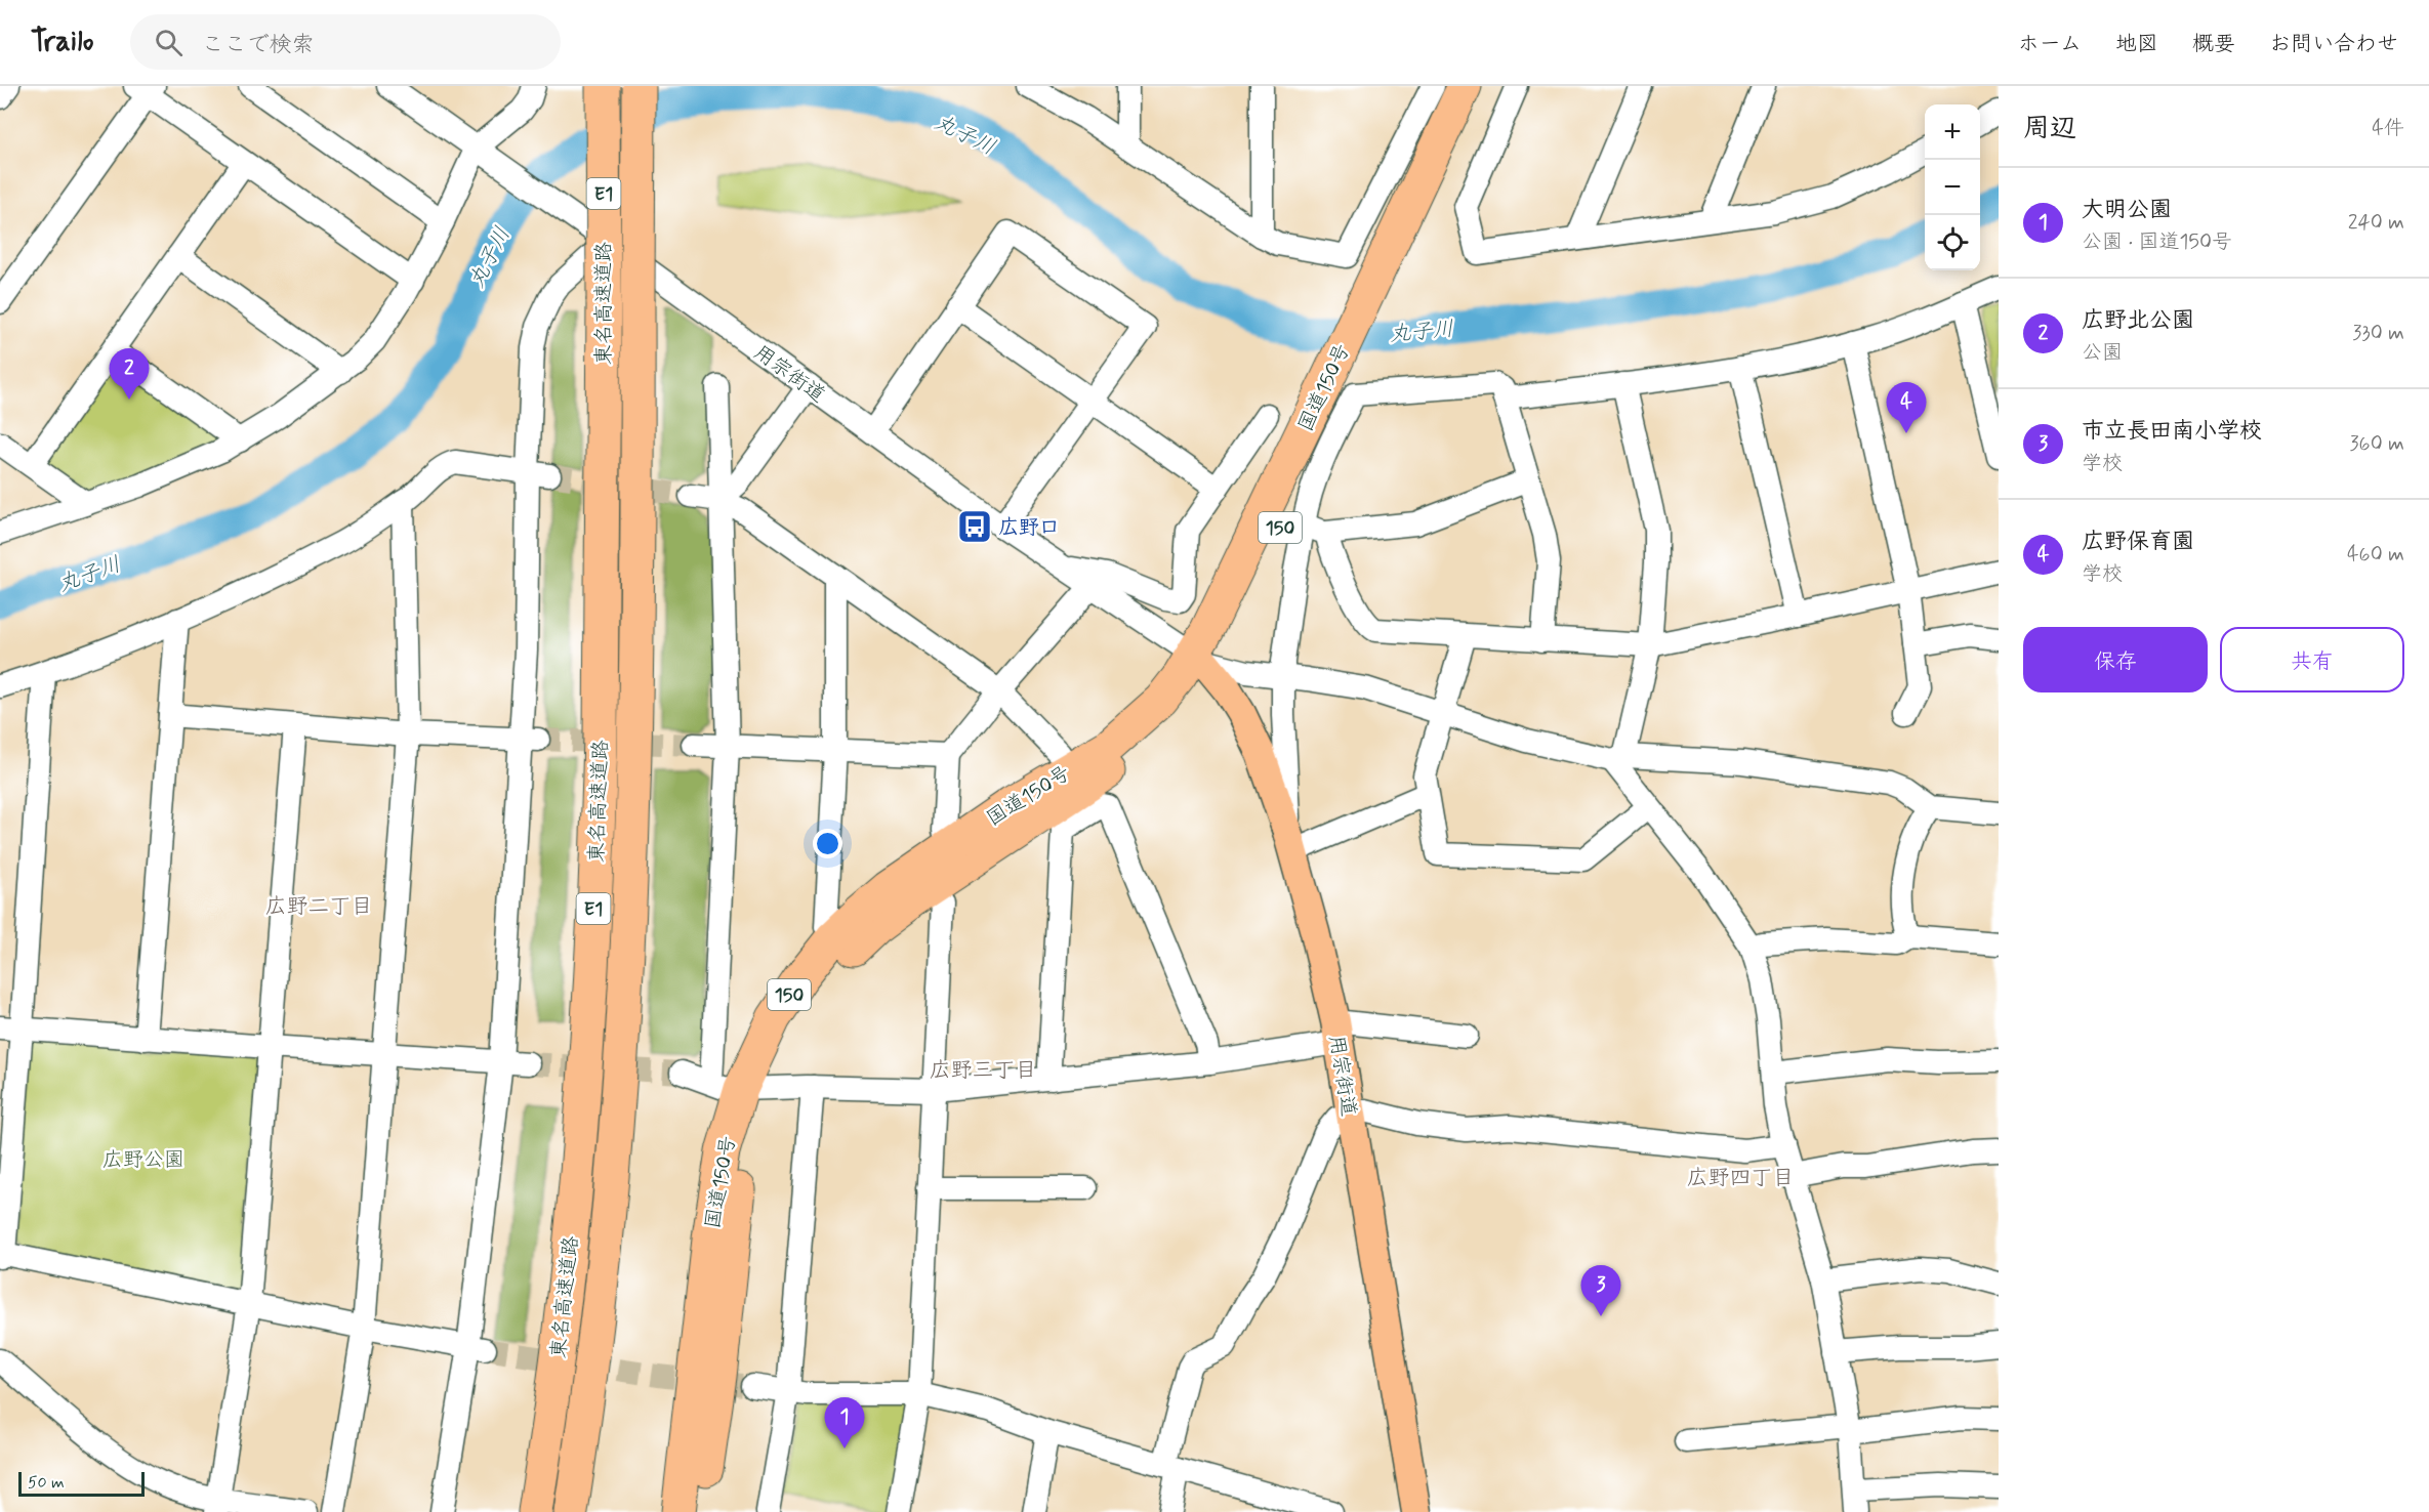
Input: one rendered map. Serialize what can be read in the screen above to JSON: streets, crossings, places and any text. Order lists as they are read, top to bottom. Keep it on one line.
{"streets":{"highway":["E1","東名高速道路","国道150号","150"],"main road":["用宗街道"]},"crossings":[["用宗街道","国道150号"]],"districts":["広野二丁目","広野三丁目","広野四丁目"],"water":["丸子川"],"parks":["広野公園"],"places":{"bus stop":["広野口"]},"scale_bar":"50 m","page":{"header":"Trailo","search":"ここで検索","nav":["ホーム","地図","概要","お問い合わせ"],"heading":["周辺","4件"],"map_buttons":["+","−"],"list":[{"mark":"1","name":"大明公園","note":"公園 · 国道150号","value":"240 m"},{"mark":"2","name":"広野北公園","note":"公園","value":"330 m"},{"mark":"3","name":"市立長田南小学校","note":"学校","value":"360 m"},{"mark":"4","name":"広野保育園","note":"学校","value":"460 m"}],"pins":["2","4","3","1"],"buttons":["保存","共有"],"scale":"50 m"}}
